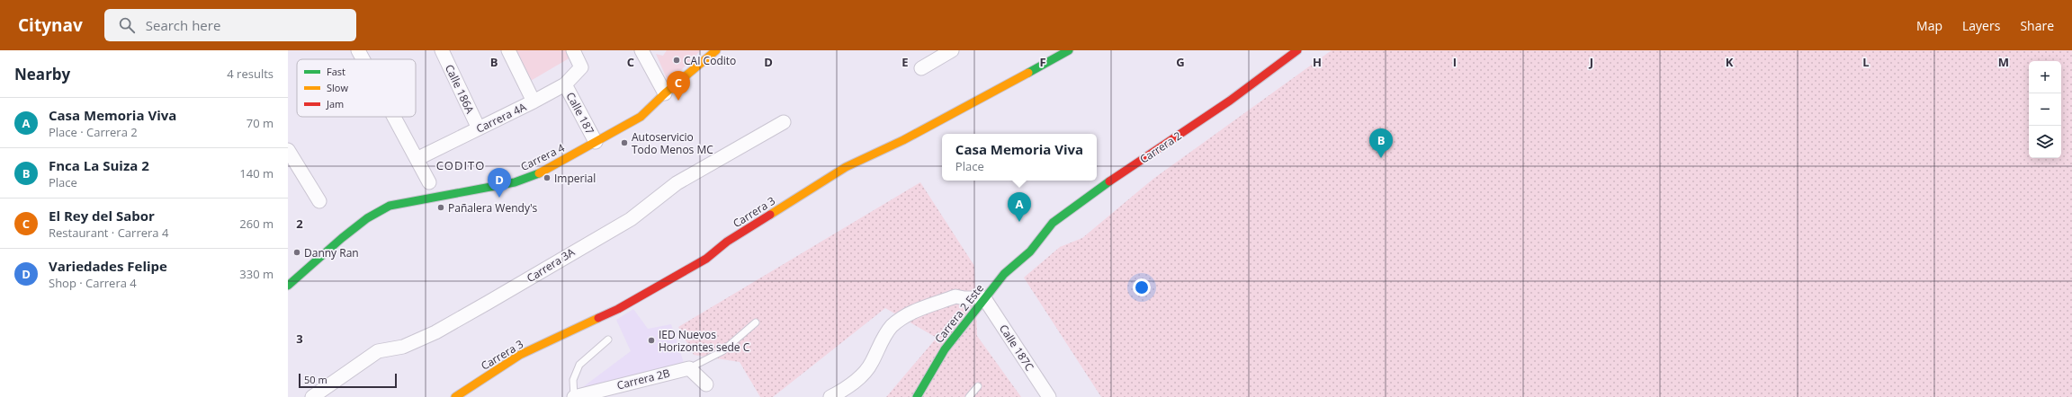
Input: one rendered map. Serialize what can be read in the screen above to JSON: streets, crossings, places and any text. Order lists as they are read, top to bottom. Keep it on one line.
{"streets":{"street":["Calle 186A","Calle 187","Carrera 4A","Carrera 2","Carrera 4","Carrera 3","Carrera 3A","Carrera 2 Este","Calle 187C","Carrera 2B"]},"crossings":[["Calle 186A","Carrera 4A"],["Calle 187","Carrera 4A"],["Calle 187","Carrera 4"],["Carrera 2","Carrera 2 Este"],["Carrera 2 Este","Calle 187C"]],"districts":["CODITO"],"places":["CAI Codito","Autoservicio Todo Menos MC","Imperial","Pañalera Wendy's","Danny Ran","IED Nuevos Horizontes sede C"],"legend":["Fast","Slow","Jam"],"scale_bar":"50 m","page":{"header":"Citynav","search":"Search here","nav":["Map","Layers","Share"],"heading":["Nearby","4 results"],"map_buttons":["+","−"],"pins":["C","B","D","A"],"list":[{"mark":"A","name":"Casa Memoria Viva","note":"Place · Carrera 2","value":"70 m"},{"mark":"B","name":"Fnca La Suiza 2","note":"Place","value":"140 m"},{"mark":"C","name":"El Rey del Sabor","note":"Restaurant · Carrera 4","value":"260 m"},{"mark":"D","name":"Variedades Felipe","note":"Shop · Carrera 4","value":"330 m"}],"popup":["Casa Memoria Viva","Place"],"scale":"50 m"},"grid":{"columns":["B","C","D","E","F","G","H","I","J","K","L","M"],"rows":["2","3"]}}
